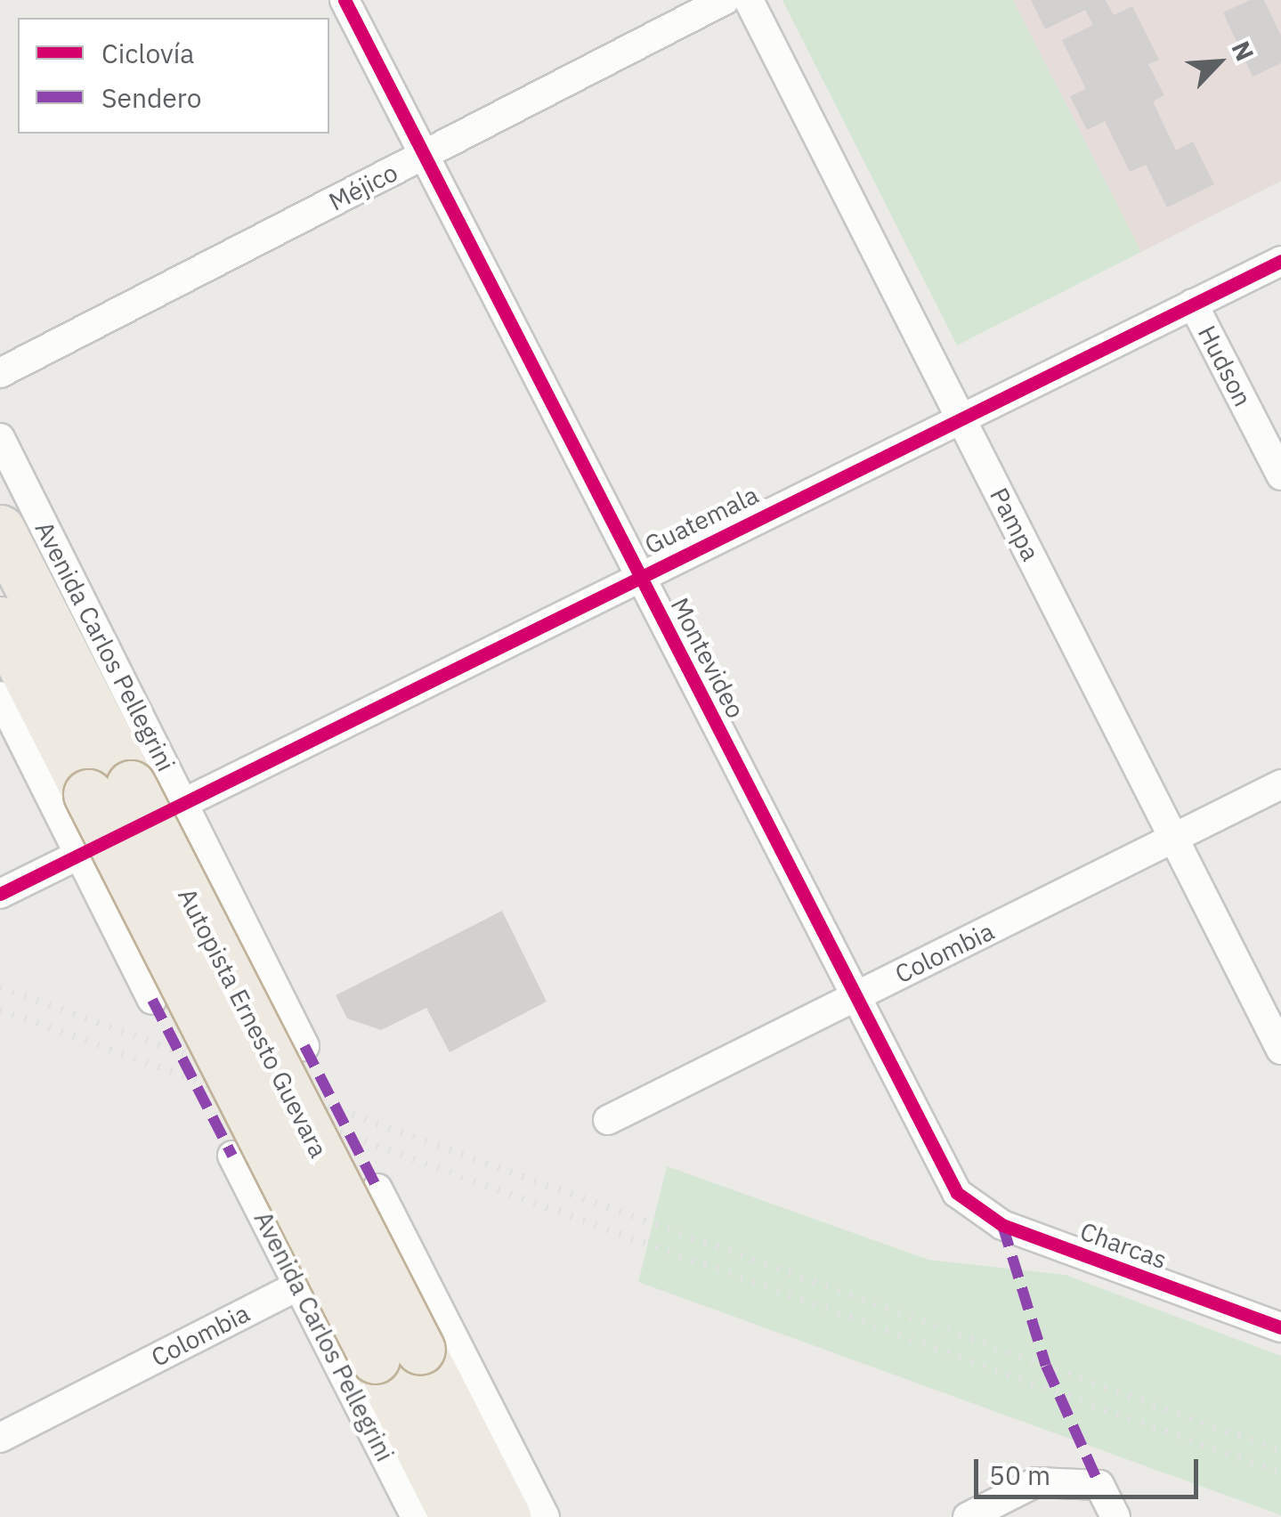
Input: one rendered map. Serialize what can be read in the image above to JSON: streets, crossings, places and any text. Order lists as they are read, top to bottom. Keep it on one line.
{"streets":{"highway":["Autopista Ernesto Guevara"],"street":["Méjico","Hudson","Guatemala","Pampa","Avenida Carlos Pellegrini","Montevideo","Colombia","Charcas"]},"crossings":[["Méjico","Montevideo"],["Hudson","Guatemala"],["Guatemala","Pampa"],["Guatemala","Avenida Carlos Pellegrini"],["Guatemala","Montevideo"],["Pampa","Colombia"],["Avenida Carlos Pellegrini","Colombia"],["Montevideo","Colombia"],["Montevideo","Charcas"]],"legend":["Ciclovía","Sendero"],"scale_bar":"50 m","north":"top right"}
